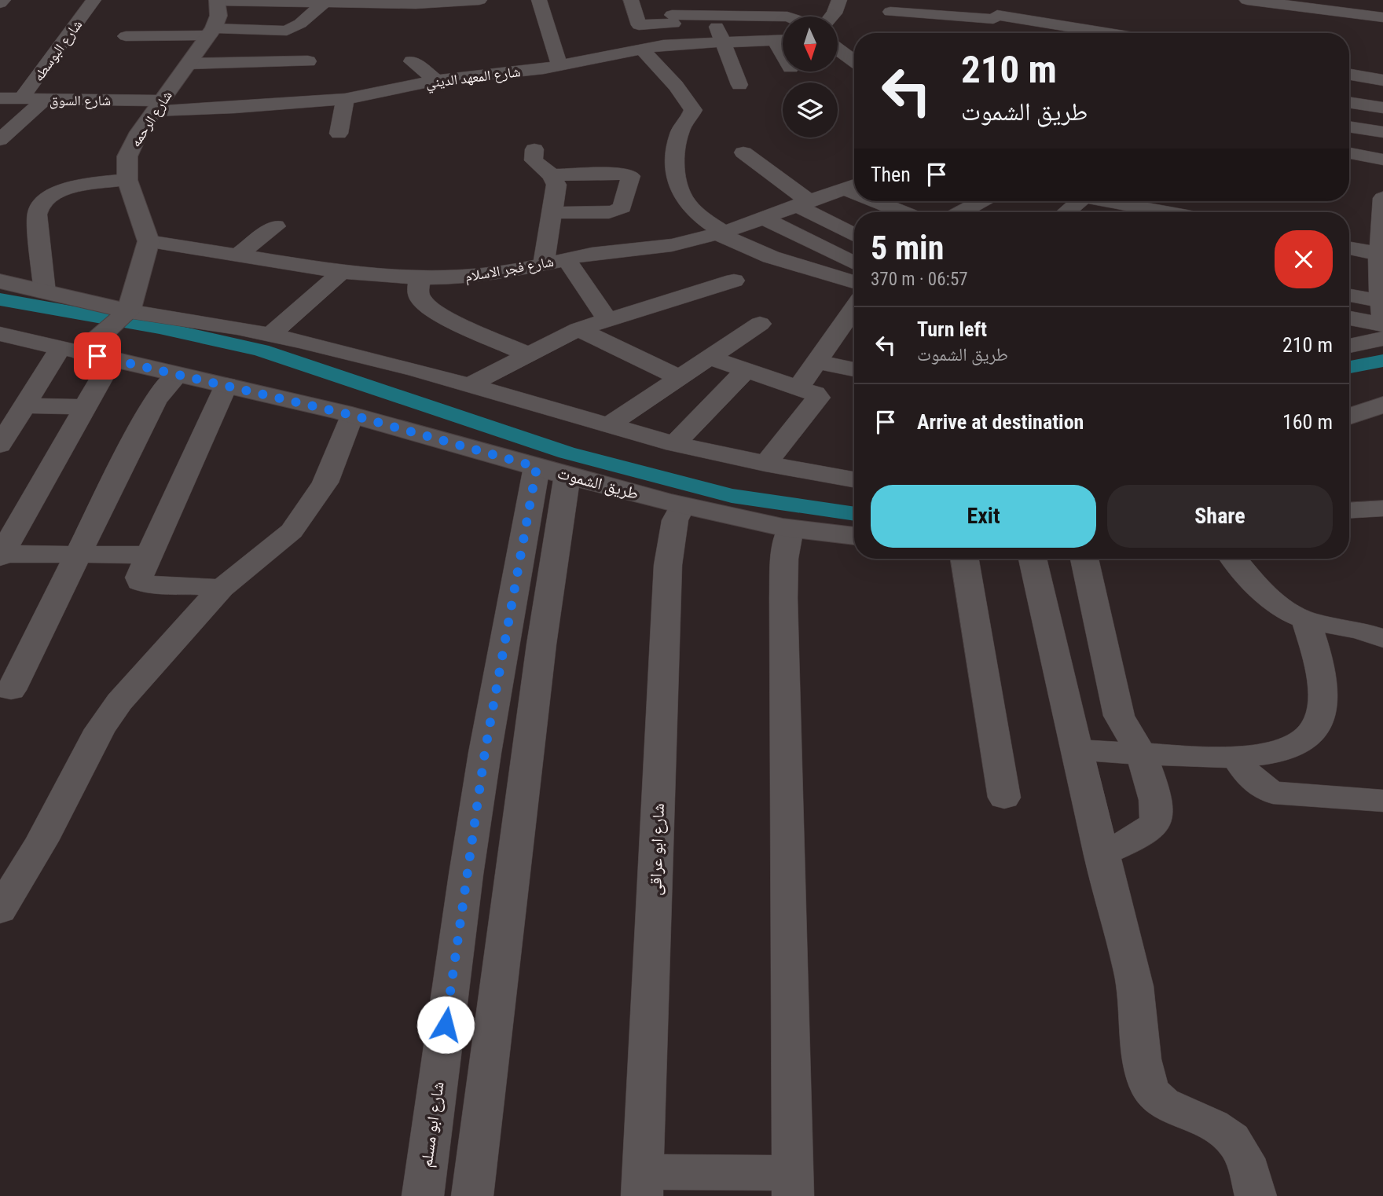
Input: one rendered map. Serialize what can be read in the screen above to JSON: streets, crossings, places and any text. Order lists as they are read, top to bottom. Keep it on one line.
{"streets":{"street":["شارع البوسطه","شارع المعهد الديني","شارع السوق","شارع الرحمه","شارع فجر الاسلام","طريق الشموت","شارع ابو عراقى","شارع ابو مسلم"]},"crossings":[["شارع البوسطه","شارع السوق"],["شارع المعهد الديني","شارع السوق"],["شارع المعهد الديني","شارع الرحمه"],["شارع السوق","شارع الرحمه"],["شارع الرحمه","شارع فجر الاسلام"],["طريق الشموت","شارع ابو عراقى"]],"north":"bottom","page":{"turn":["210 m","طريق الشموت"],"then":"Then","heading":["5 min","370 m · 06:57"],"list":[{"name":"Turn left","note":"طريق الشموت","value":"210 m"},{"name":"Arrive at destination","value":"160 m"}],"buttons":["Exit","Share"]}}
